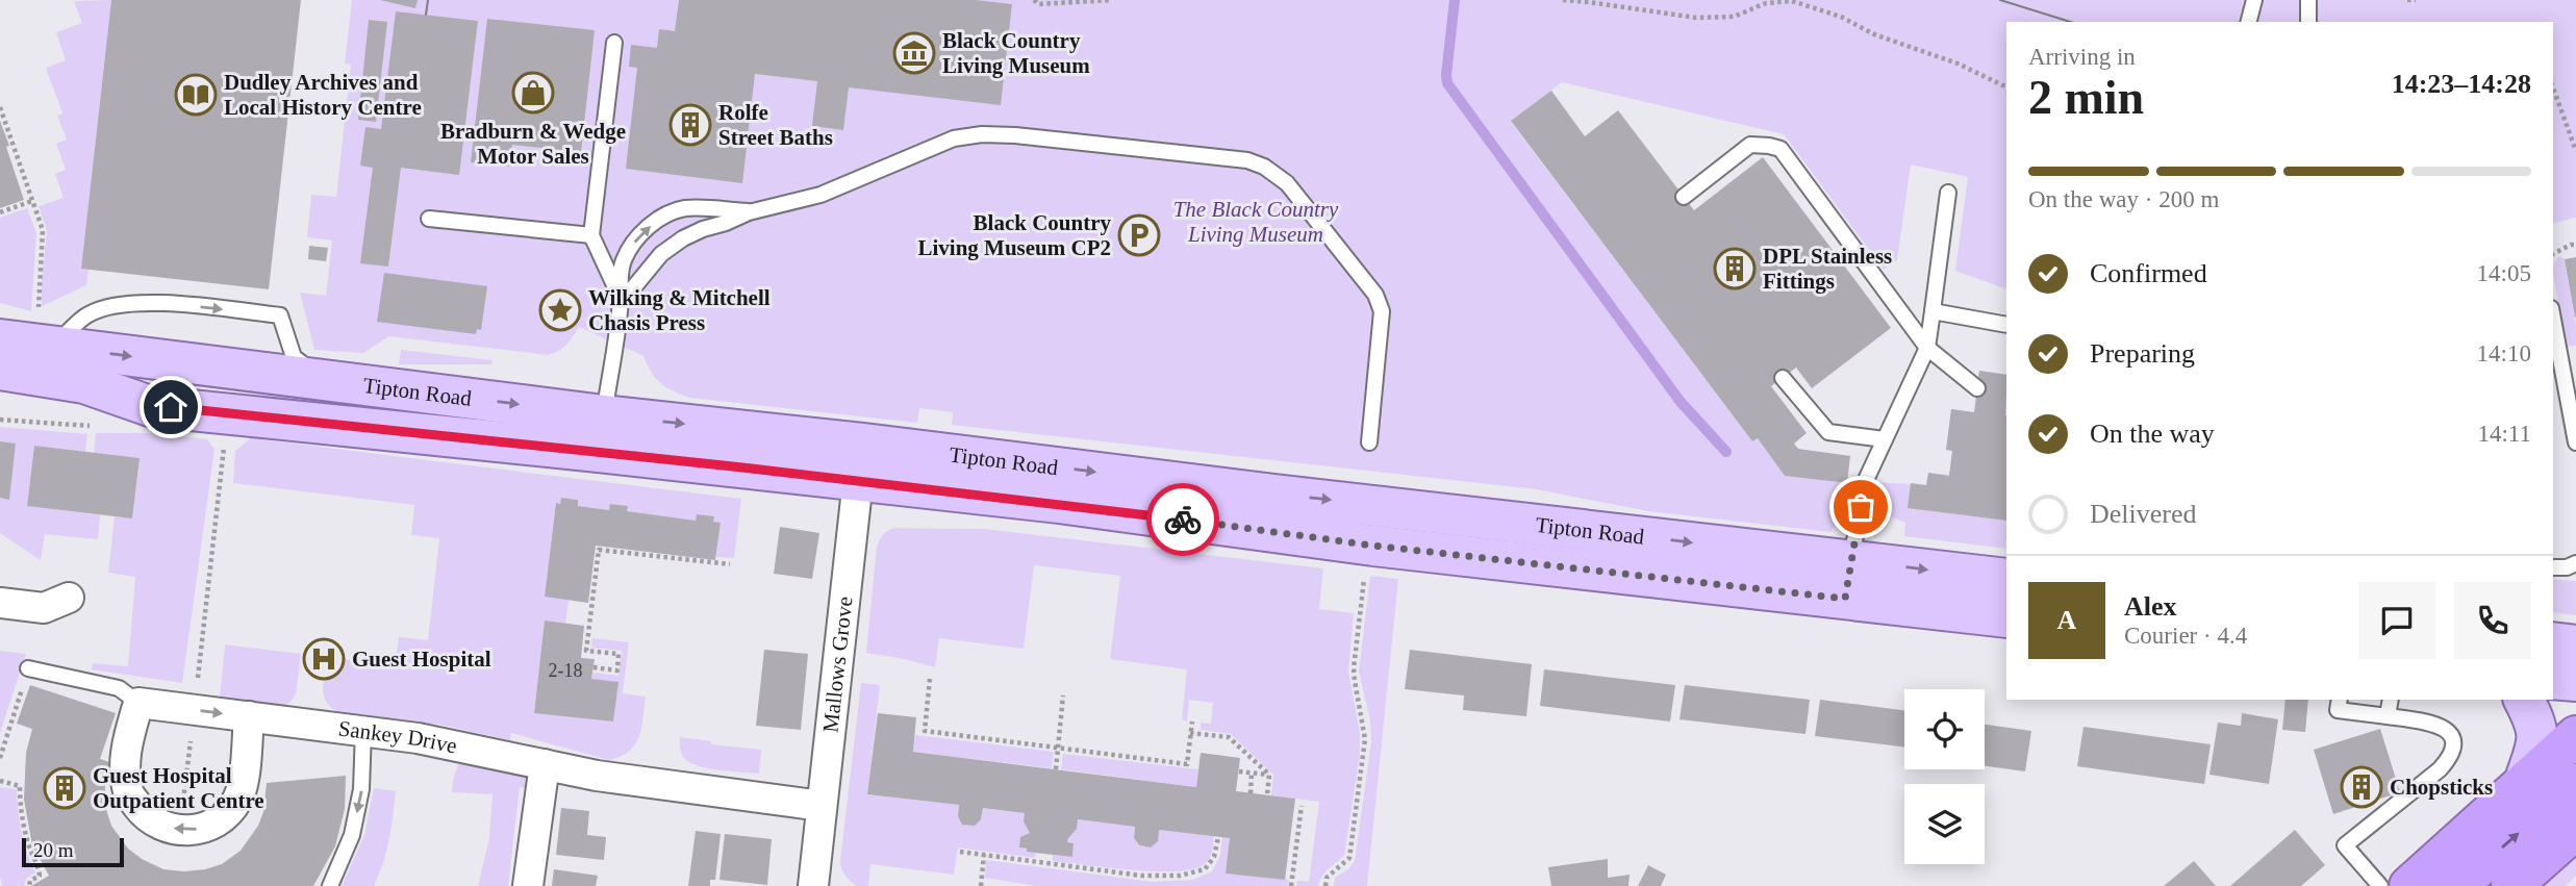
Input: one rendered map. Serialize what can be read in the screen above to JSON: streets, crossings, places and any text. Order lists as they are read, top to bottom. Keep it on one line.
{"streets":{"main road":["Tipton Road"],"street":["Mallows Grove","Sankey Drive"]},"crossings":[["Tipton Road","Mallows Grove"],["Mallows Grove","Sankey Drive"]],"parks":["The Black Country Living Museum"],"places":{"museum":["Black Country Living Museum"],"shop":["Bradburn & Wedge Motor Sales"],"library":["Dudley Archives and Local History Centre"],"building":["Rolfe Street Baths","DPL Stainless Fittings","Chopsticks","Guest Hospital Outpatient Centre"],"parking":["Black Country Living Museum CP2"],"place":["Wilking & Mitchell Chasis Press"],"hospital":["Guest Hospital"]},"house_numbers":["2-18"],"scale_bar":"20 m","page":{"heading":["2 min","Arriving in","14:23–14:28"],"panel":["Alex","Courier · 4.4"],"bar":"On the way · 200 m","list":[["Confirmed","14:05"],["Preparing","14:10"],["On the way","14:11"],"Delivered"],"round":"A","scale":"20 m"}}
